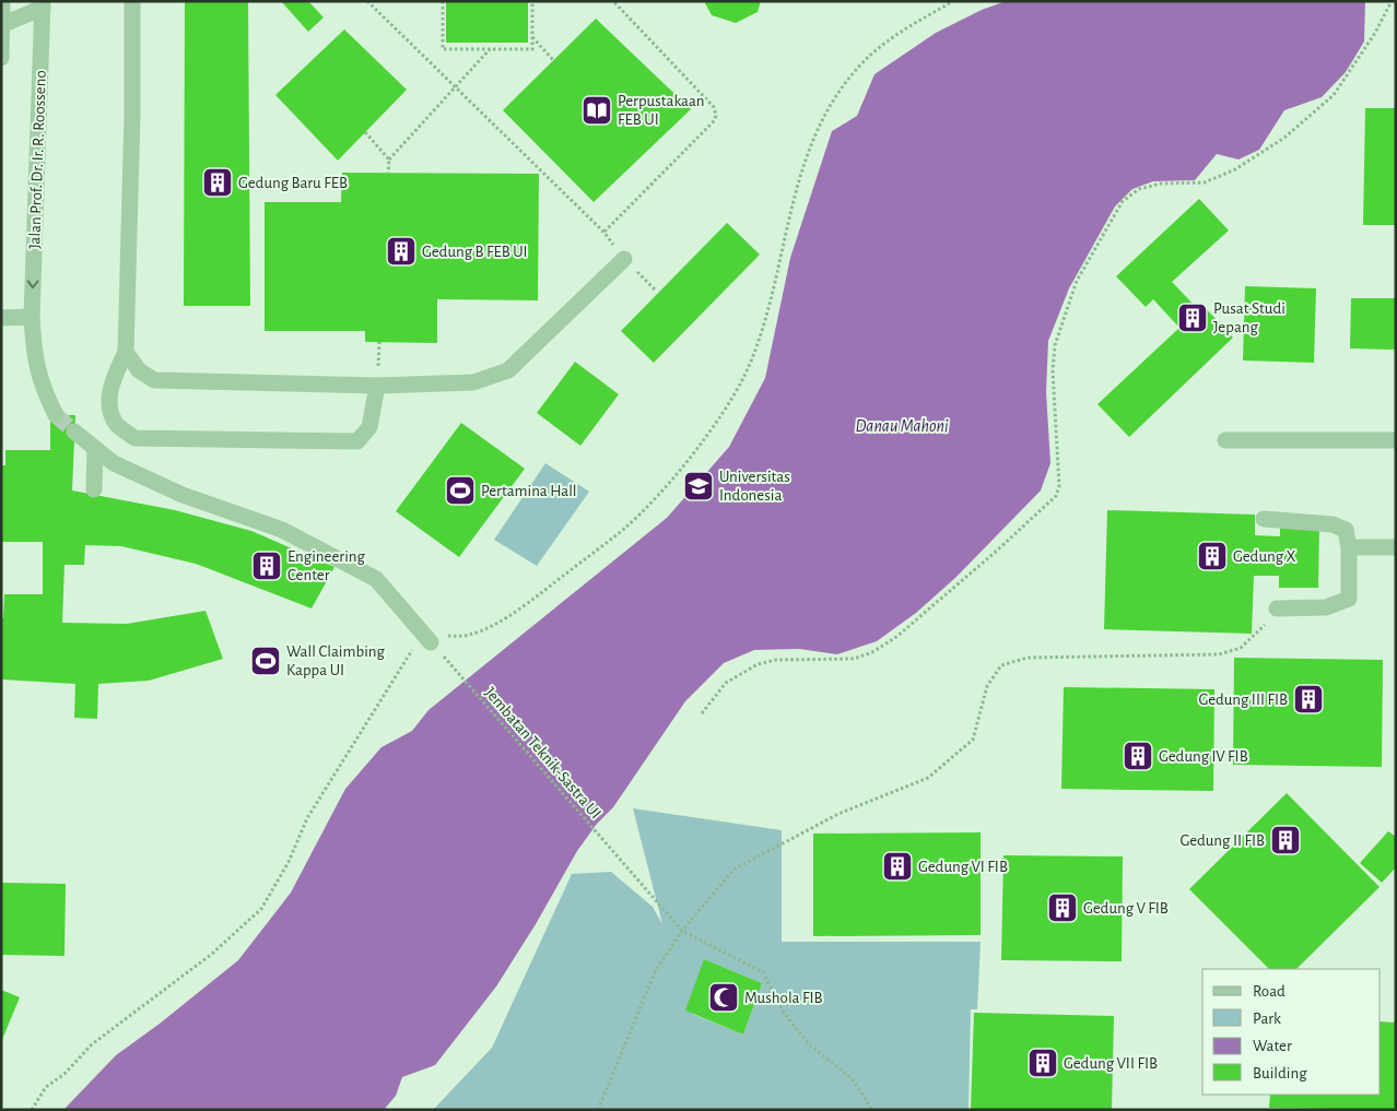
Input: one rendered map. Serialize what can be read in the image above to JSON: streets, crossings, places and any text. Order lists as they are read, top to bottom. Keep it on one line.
{"streets":{"lane":["Jalan Prof. Dr. Ir. R. Roosseno"],"path":["Jembatan Teknik-Sastra UI"]},"water":["Danau Mahoni"],"places":{"library":["Perpustakaan FEB UI"],"building":["Gedung Baru FEB","Gedung B FEB UI","Pusat Studi Jepang","Gedung X","Engineering Center","Gedung III FIB","Gedung IV FIB","Gedung II FIB","Gedung VI FIB","Gedung V FIB","Gedung VII FIB"],"school or university":["Universitas Indonesia"],"sports":["Pertamina Hall","Wall Claimbing Kappa UI"],"mosque":["Mushola FIB"]},"legend":["Road","Park","Water","Building"]}
